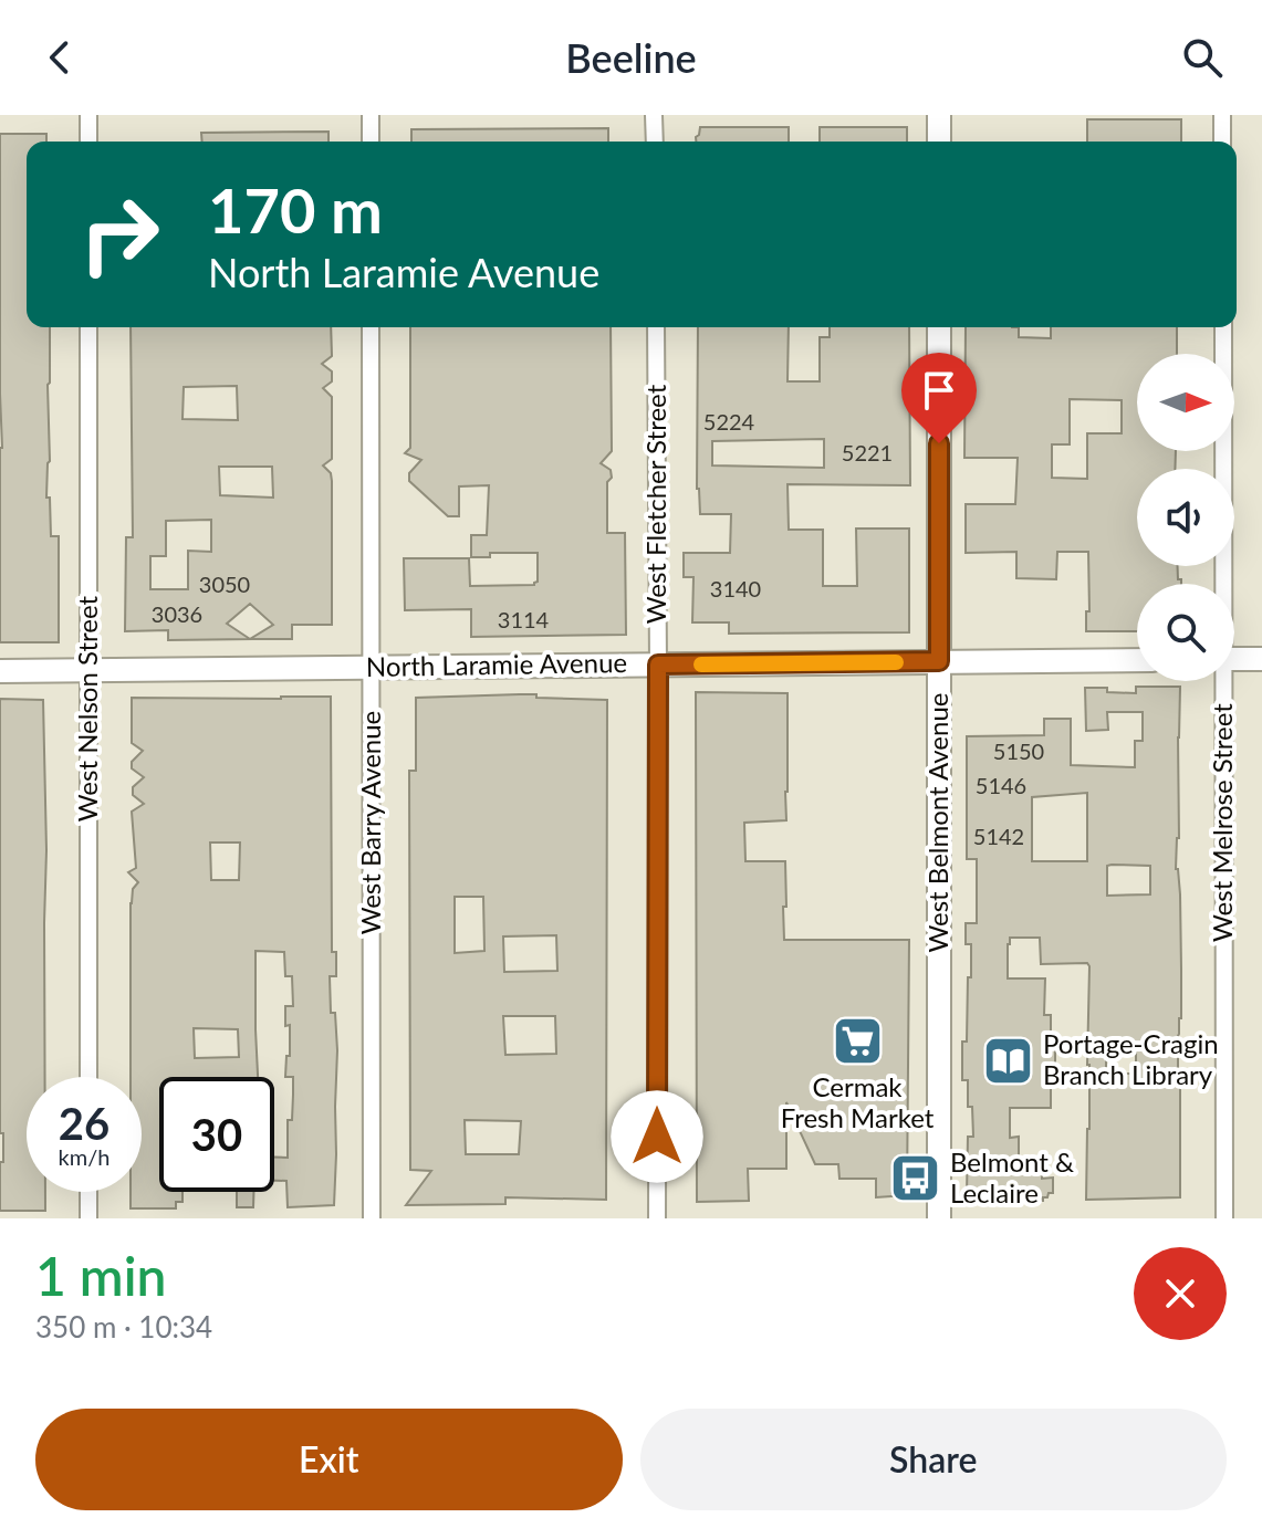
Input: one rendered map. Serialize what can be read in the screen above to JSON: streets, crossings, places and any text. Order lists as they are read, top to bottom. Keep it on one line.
{"streets":{"street":["West Fletcher Street","North Laramie Avenue","West Nelson Street","West Barry Avenue","West Belmont Avenue","West Melrose Street"]},"crossings":[["West Fletcher Street","North Laramie Avenue"],["North Laramie Avenue","West Nelson Street"],["North Laramie Avenue","West Barry Avenue"],["North Laramie Avenue","West Belmont Avenue"]],"places":{"supermarket":["Cermak Fresh Market"],"library":["Portage-Cragin Branch Library"],"bus stop":["Belmont & Leclaire"]},"house_numbers":["5224","5221","3050","3140","3036","3114","5150","5146","5142"],"north":"right","page":{"header":"Beeline","turn":["170 m","North Laramie Avenue"],"speed":"26 km/h","limit":"30","heading":["1 min","350 m · 10:34"],"buttons":["Exit","Share"]}}
